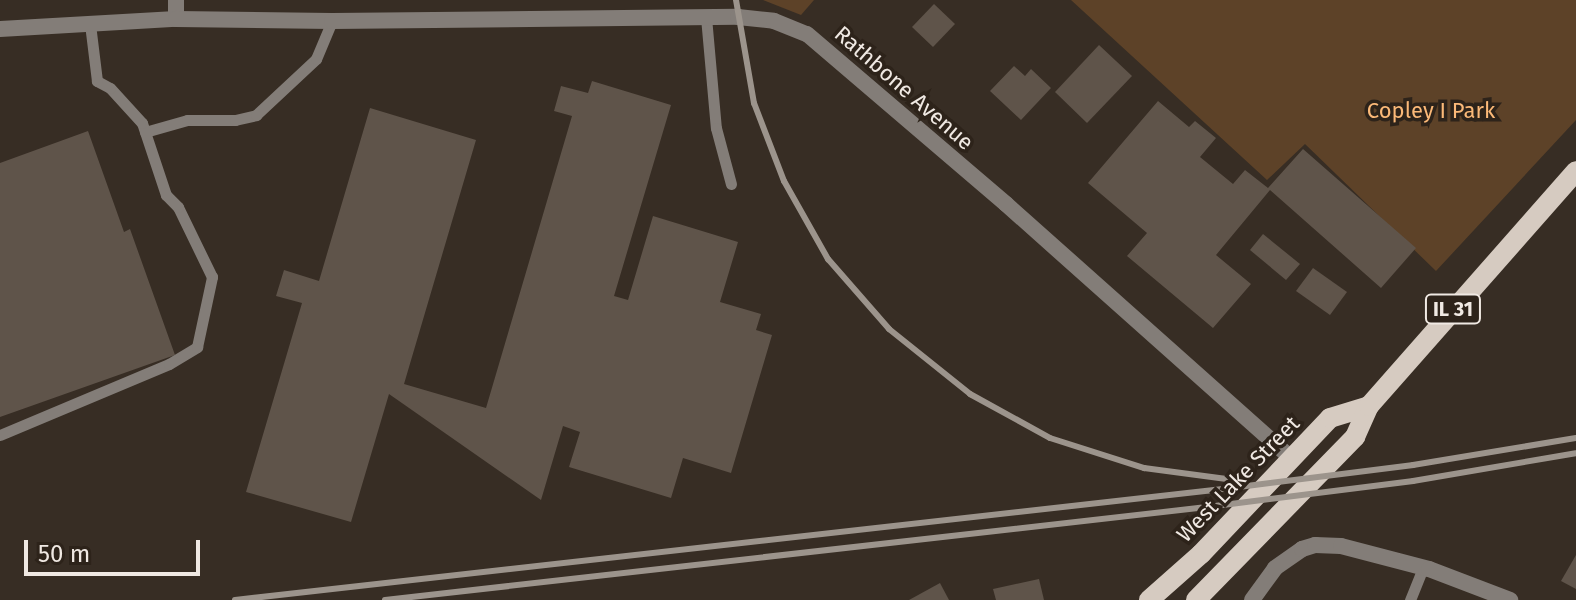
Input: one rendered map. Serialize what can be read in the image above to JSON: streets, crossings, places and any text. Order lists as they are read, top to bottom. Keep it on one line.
{"streets":{"main road":["IL 31","West Lake Street"],"street":["Rathbone Avenue"]},"crossings":[["Rathbone Avenue","West Lake Street"],["IL 31","West Lake Street"]],"parks":["Copley I Park"],"scale_bar":"50 m"}
